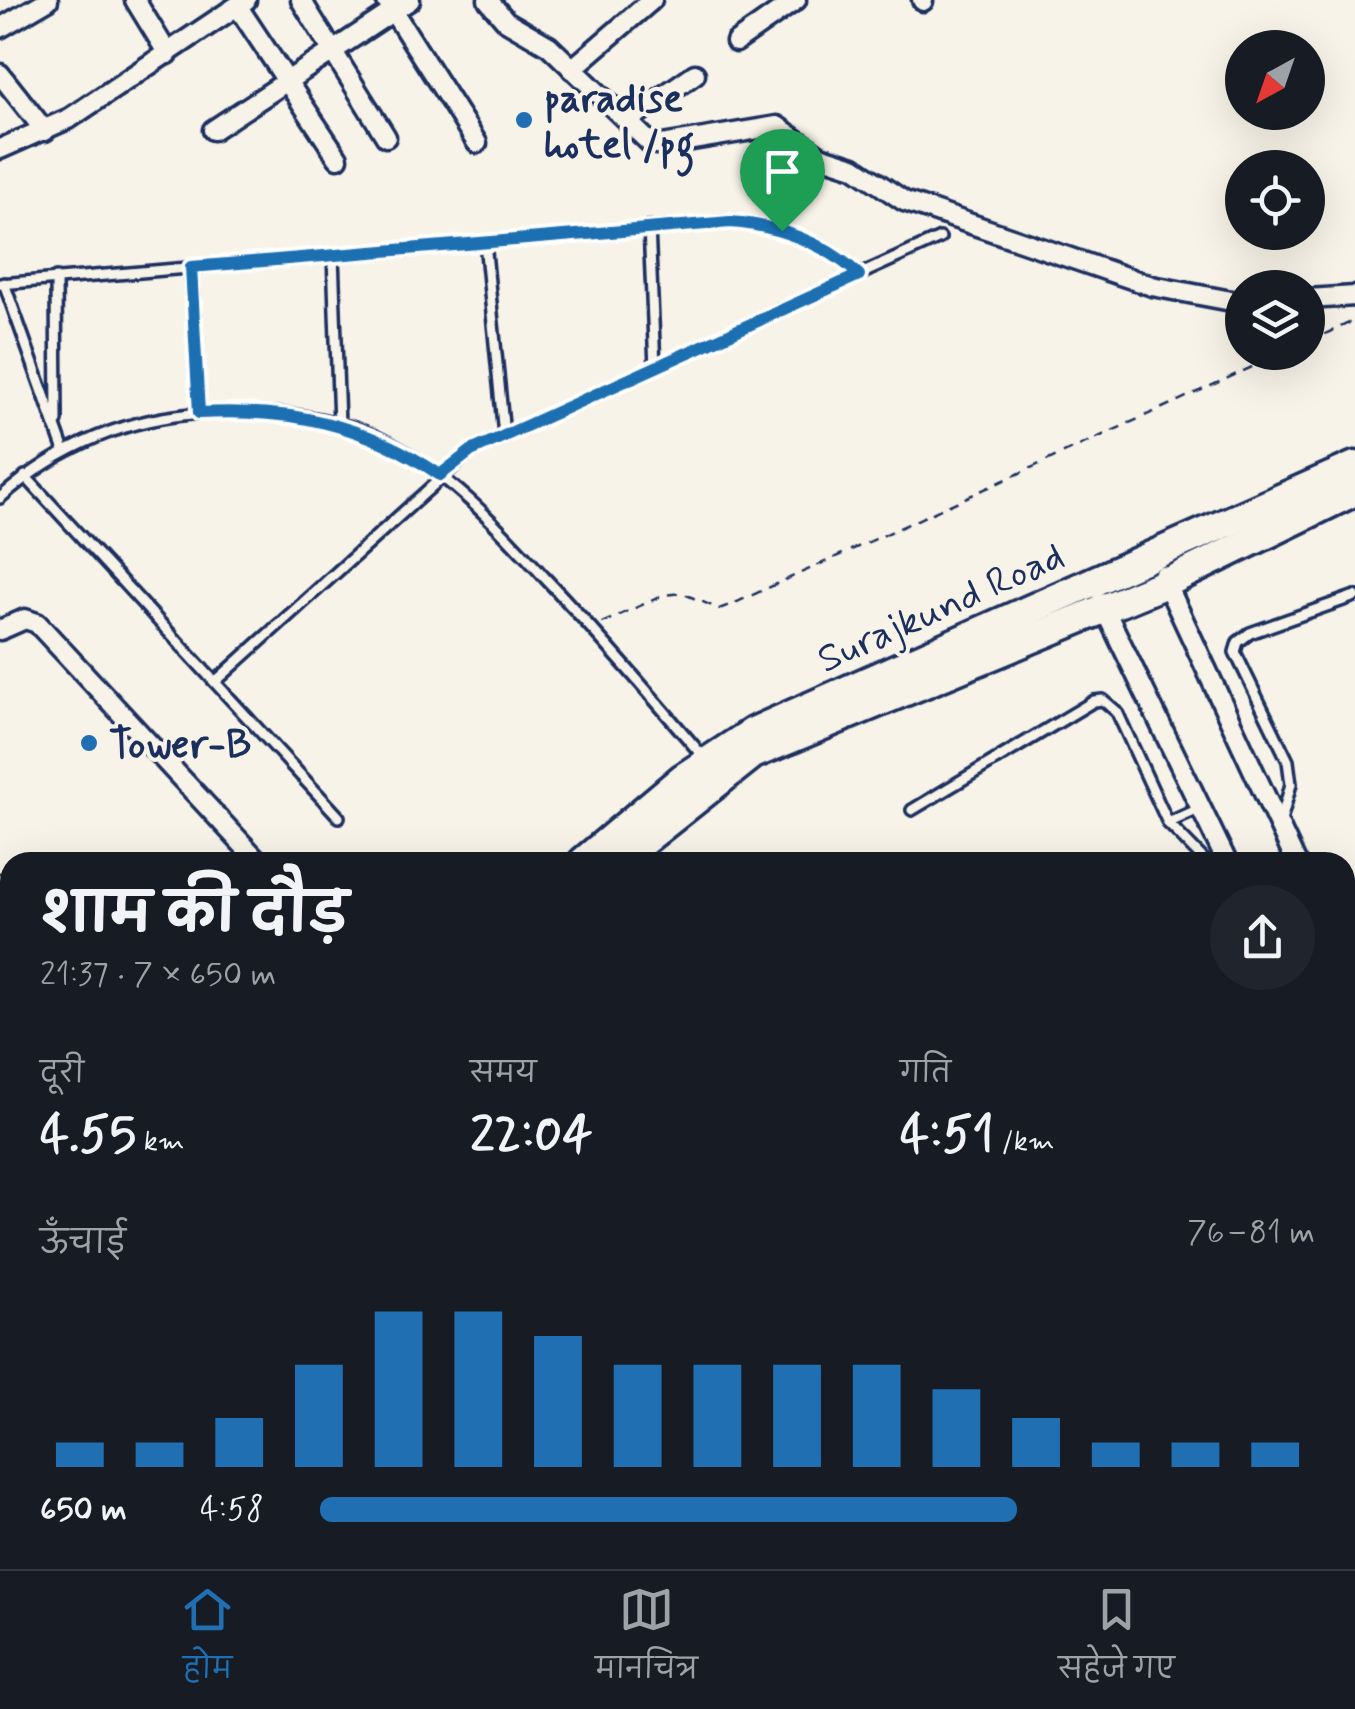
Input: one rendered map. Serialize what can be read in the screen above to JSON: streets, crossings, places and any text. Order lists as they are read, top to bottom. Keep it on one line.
{"streets":{"main road":["Surajkund Road"]},"places":["paradise hotel /pg","Tower-B"],"north":"bottom left","page":{"heading":["शाम की दौड़","21:37 · 7 × 650 m"],"stats":[["दूरी","4.55 km"],["समय","22:04"],["गति","4:51 /km"]],"chart":["ऊँचाई","76–81 m"],"list":[{"name":"650 m","note":"4:58"}],"tabs":["होम","मानचित्र","सहेजे गए"]}}
